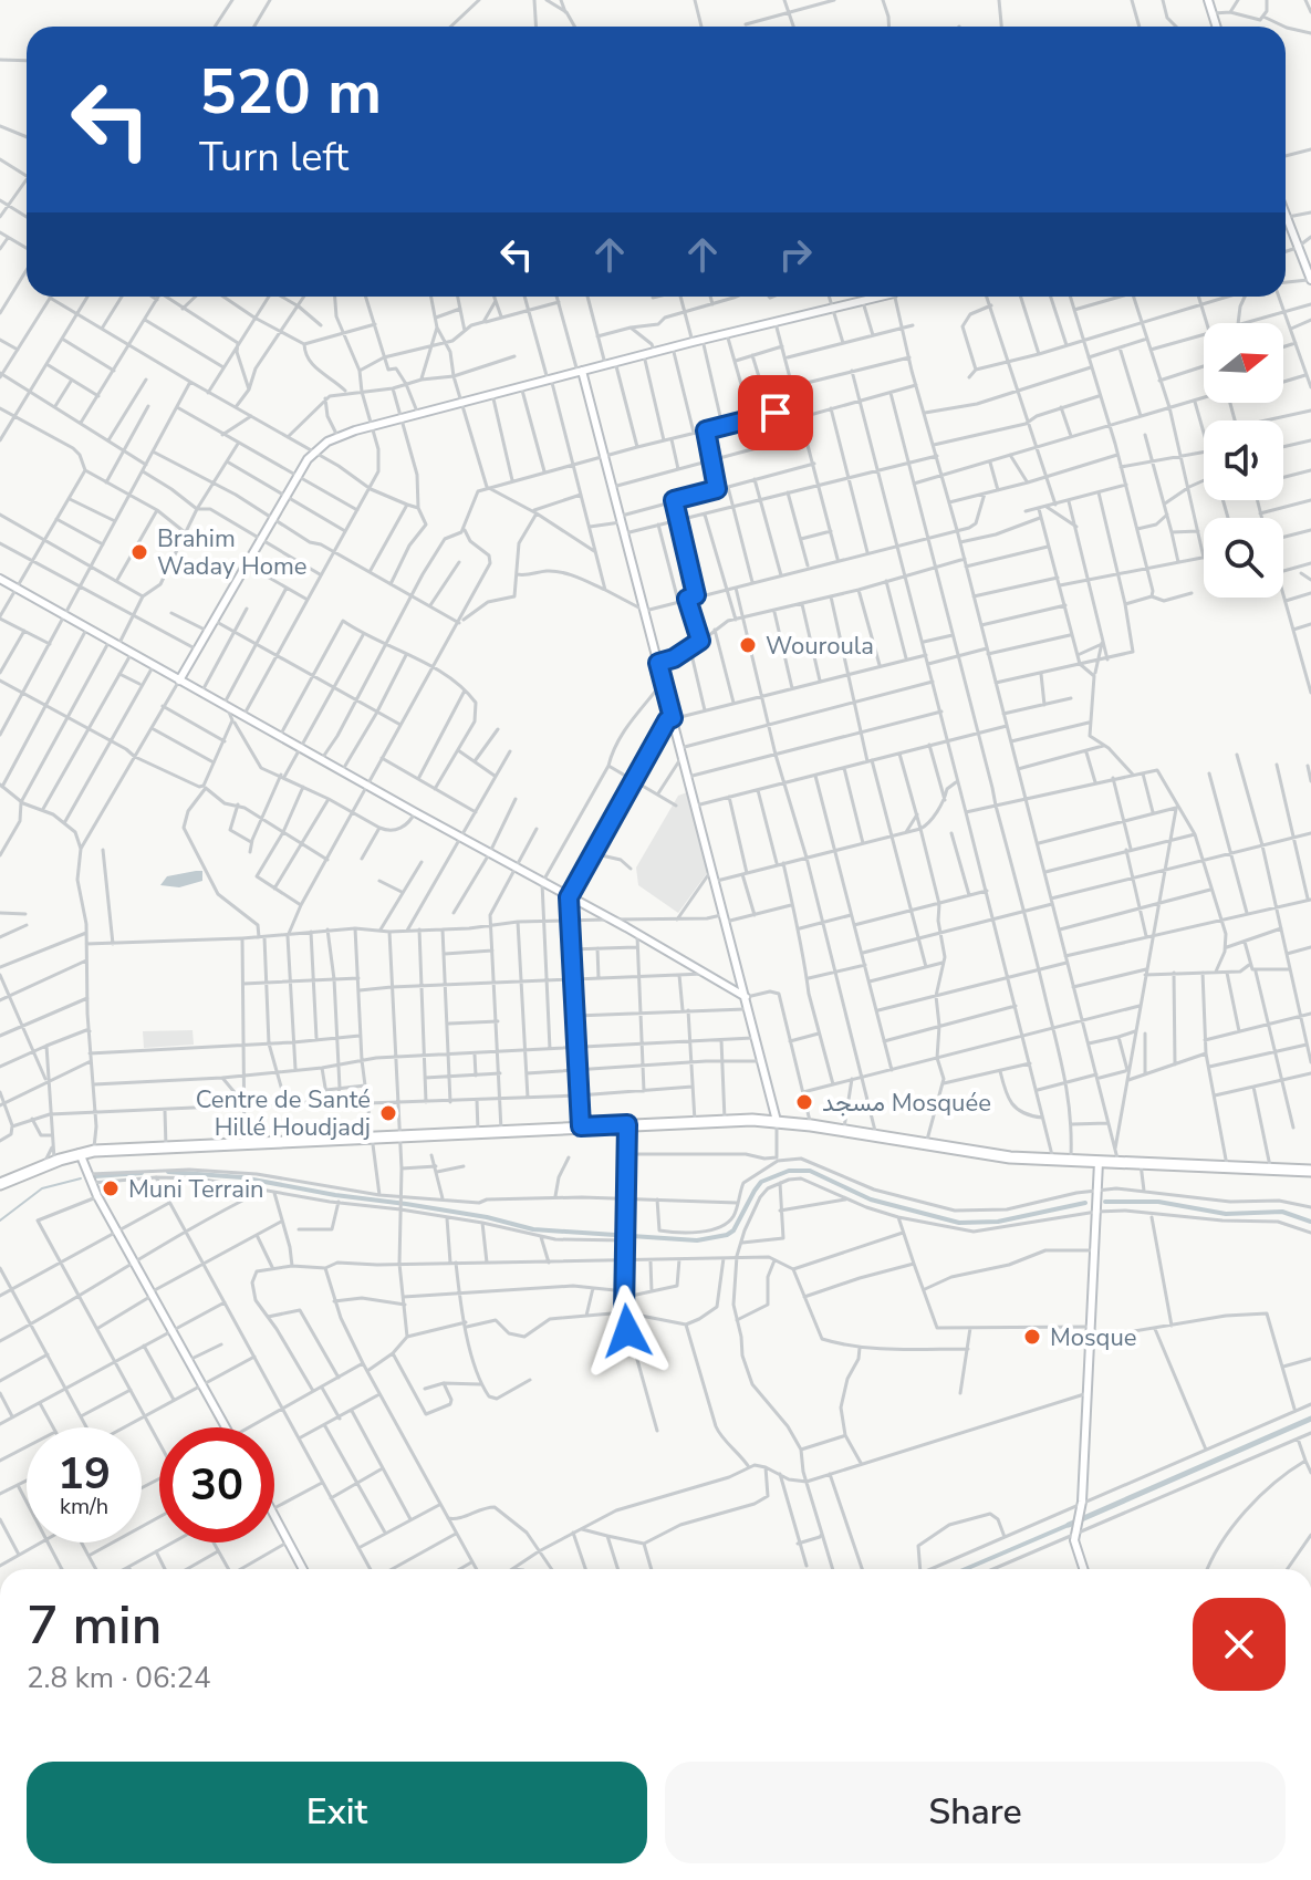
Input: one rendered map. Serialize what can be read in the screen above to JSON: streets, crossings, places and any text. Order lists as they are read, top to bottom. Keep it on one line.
{"places":["Brahim Waday Home","Wouroula","مسجد Mosquée","Centre de Santé Hillé Houdjadj","Muni Terrain","Mosque"],"north":"right","page":{"turn":["520 m","Turn left"],"speed":"19 km/h","limit":"30","heading":["7 min","2.8 km · 06:24"],"buttons":["Exit","Share"]}}
